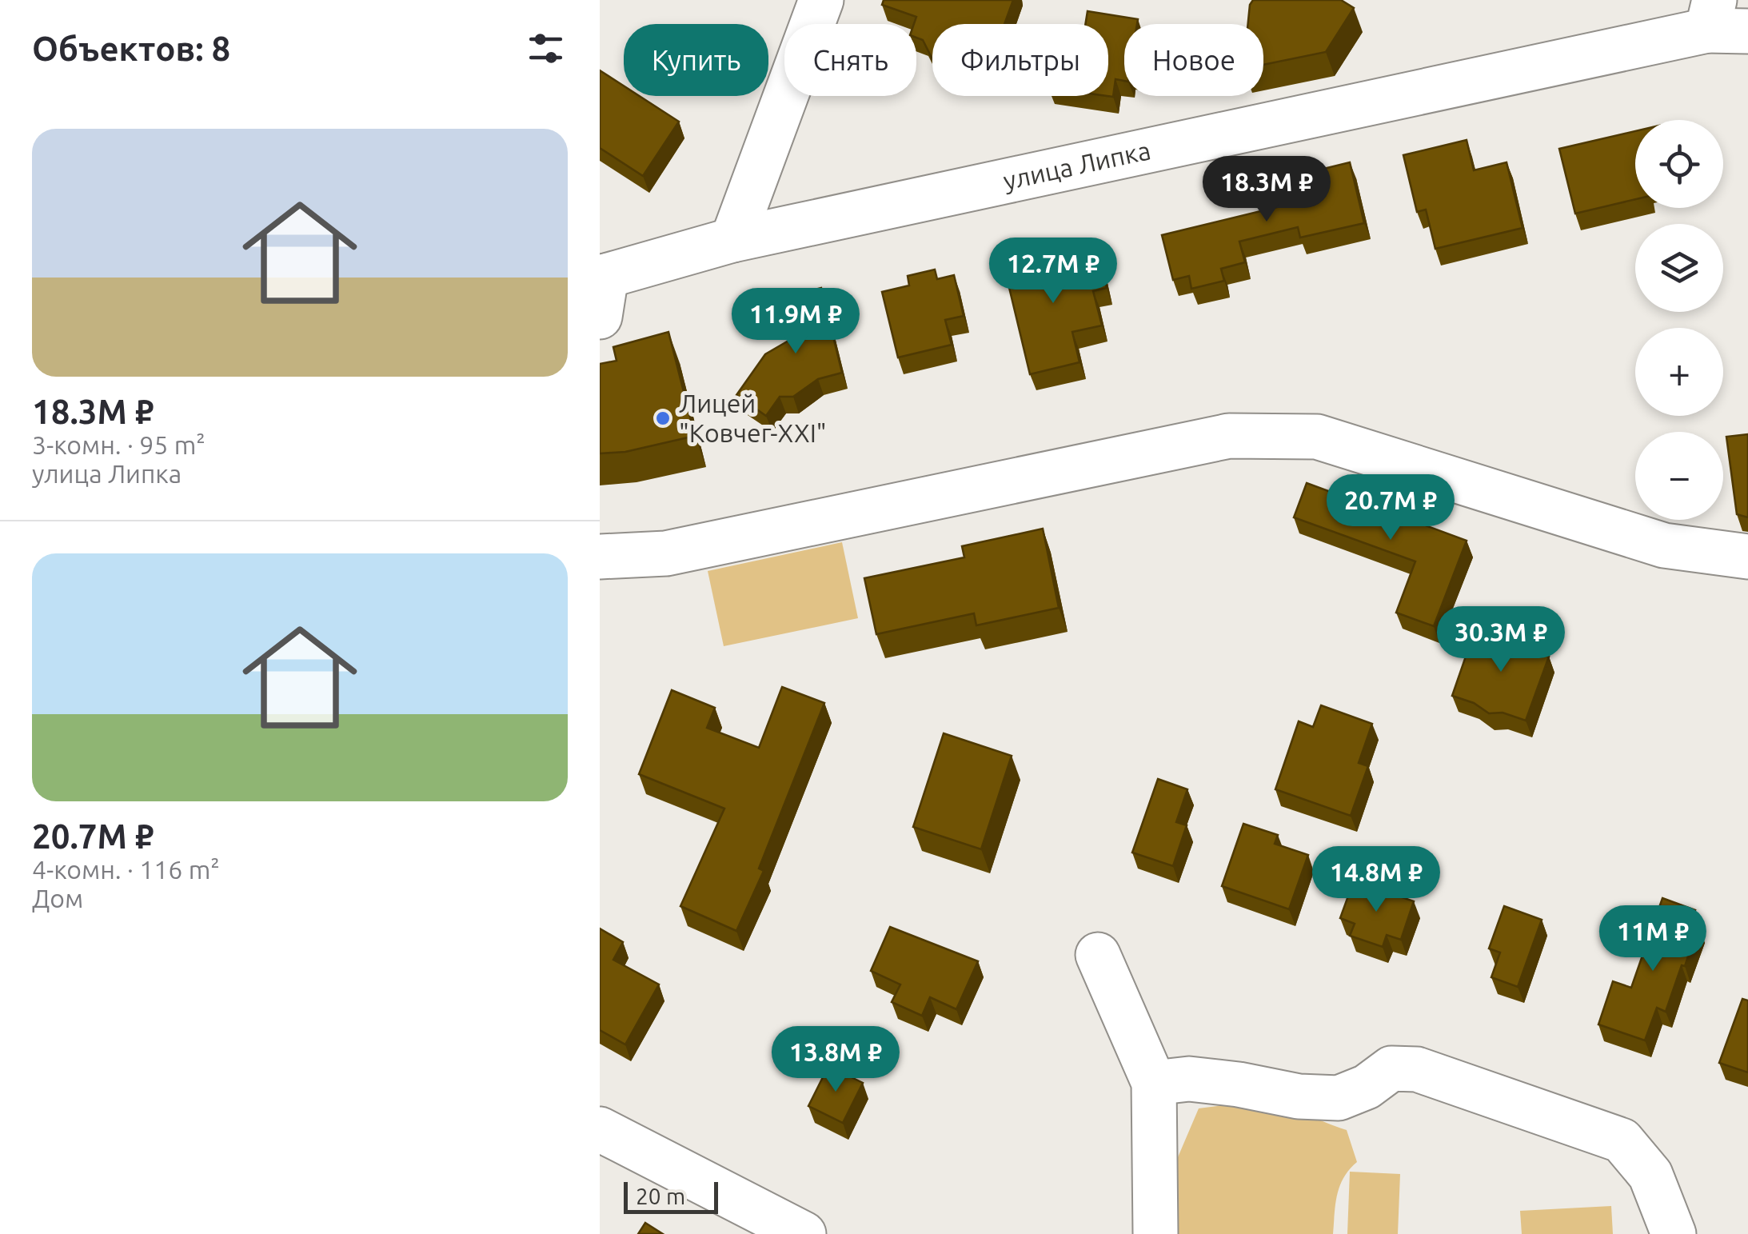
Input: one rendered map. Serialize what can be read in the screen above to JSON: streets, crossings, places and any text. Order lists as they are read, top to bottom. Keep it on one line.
{"streets":{"street":["улица Липка"]},"places":["Лицей \"Ковчег-XXI\""],"scale_bar":"20 m","page":{"heading":"Объектов: 8","chip":["Купить","Снять","Фильтры","Новое"],"list":[{"name":"18.3M ₽","note":"3-комн. · 95 m² · улица Липка"},{"name":"20.7M ₽","note":"4-комн. · 116 m² · Дом"}],"map_buttons":["+","−"],"price":["18.3M ₽","12.7M ₽","11.9M ₽","20.7M ₽","30.3M ₽","14.8M ₽","11M ₽","13.8M ₽"],"scale":"20 m"}}
